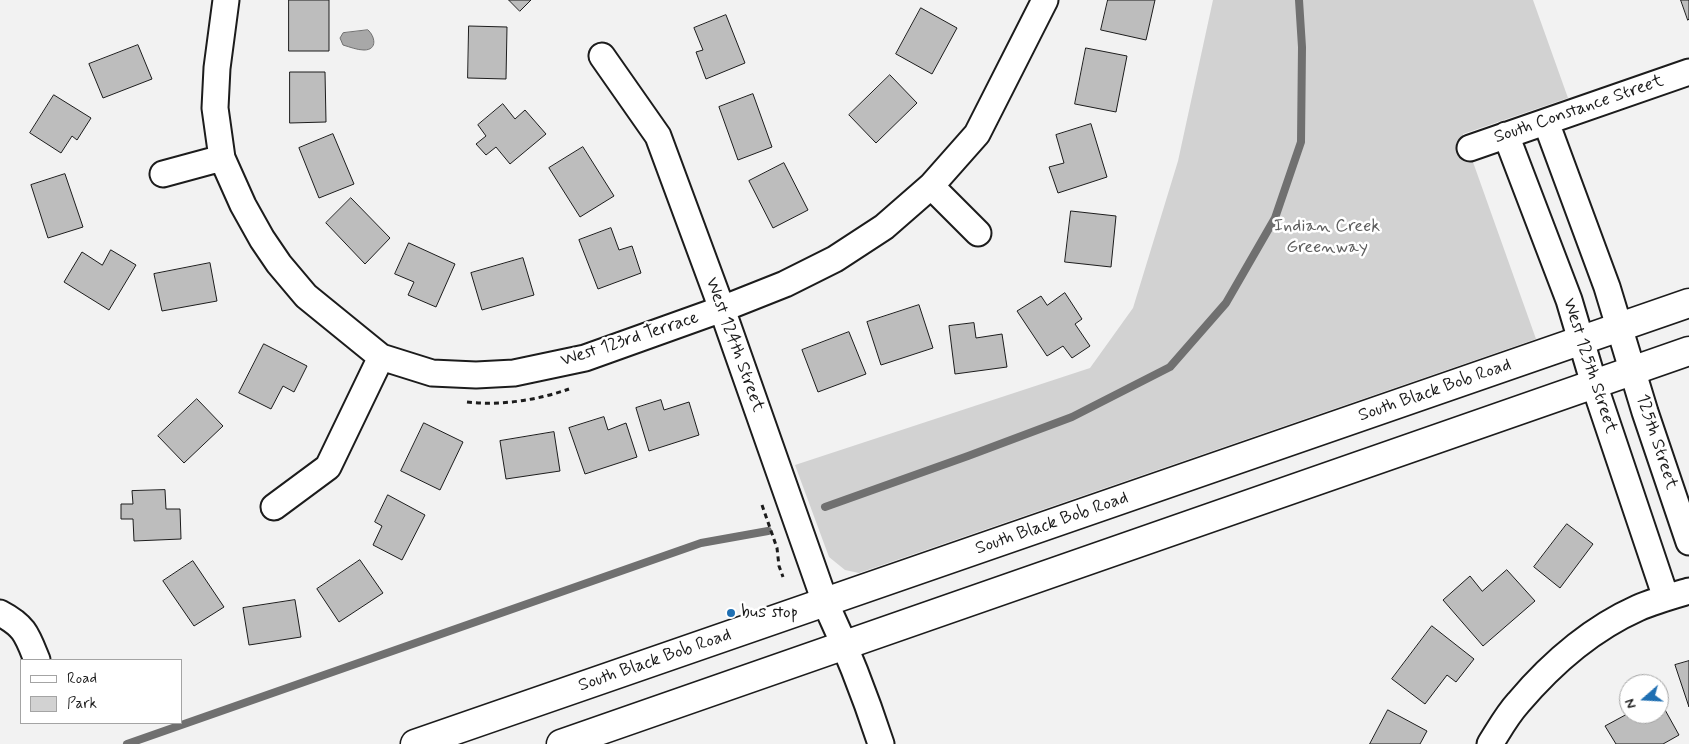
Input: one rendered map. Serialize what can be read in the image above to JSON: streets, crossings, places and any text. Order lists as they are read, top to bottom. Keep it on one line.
{"streets":{"main road":["South Black Bob Road"],"street":["South Constance Street","West 123rd Terrace","West 124th Street","West 125th Street","125th Street"]},"crossings":[["South Constance Street","West 125th Street"],["West 123rd Terrace","West 124th Street"],["West 124th Street","South Black Bob Road"],["West 125th Street","South Black Bob Road"]],"parks":["Indian Creek Greenway"],"places":["bus stop"],"legend":["Road","Park"],"north":"left"}
